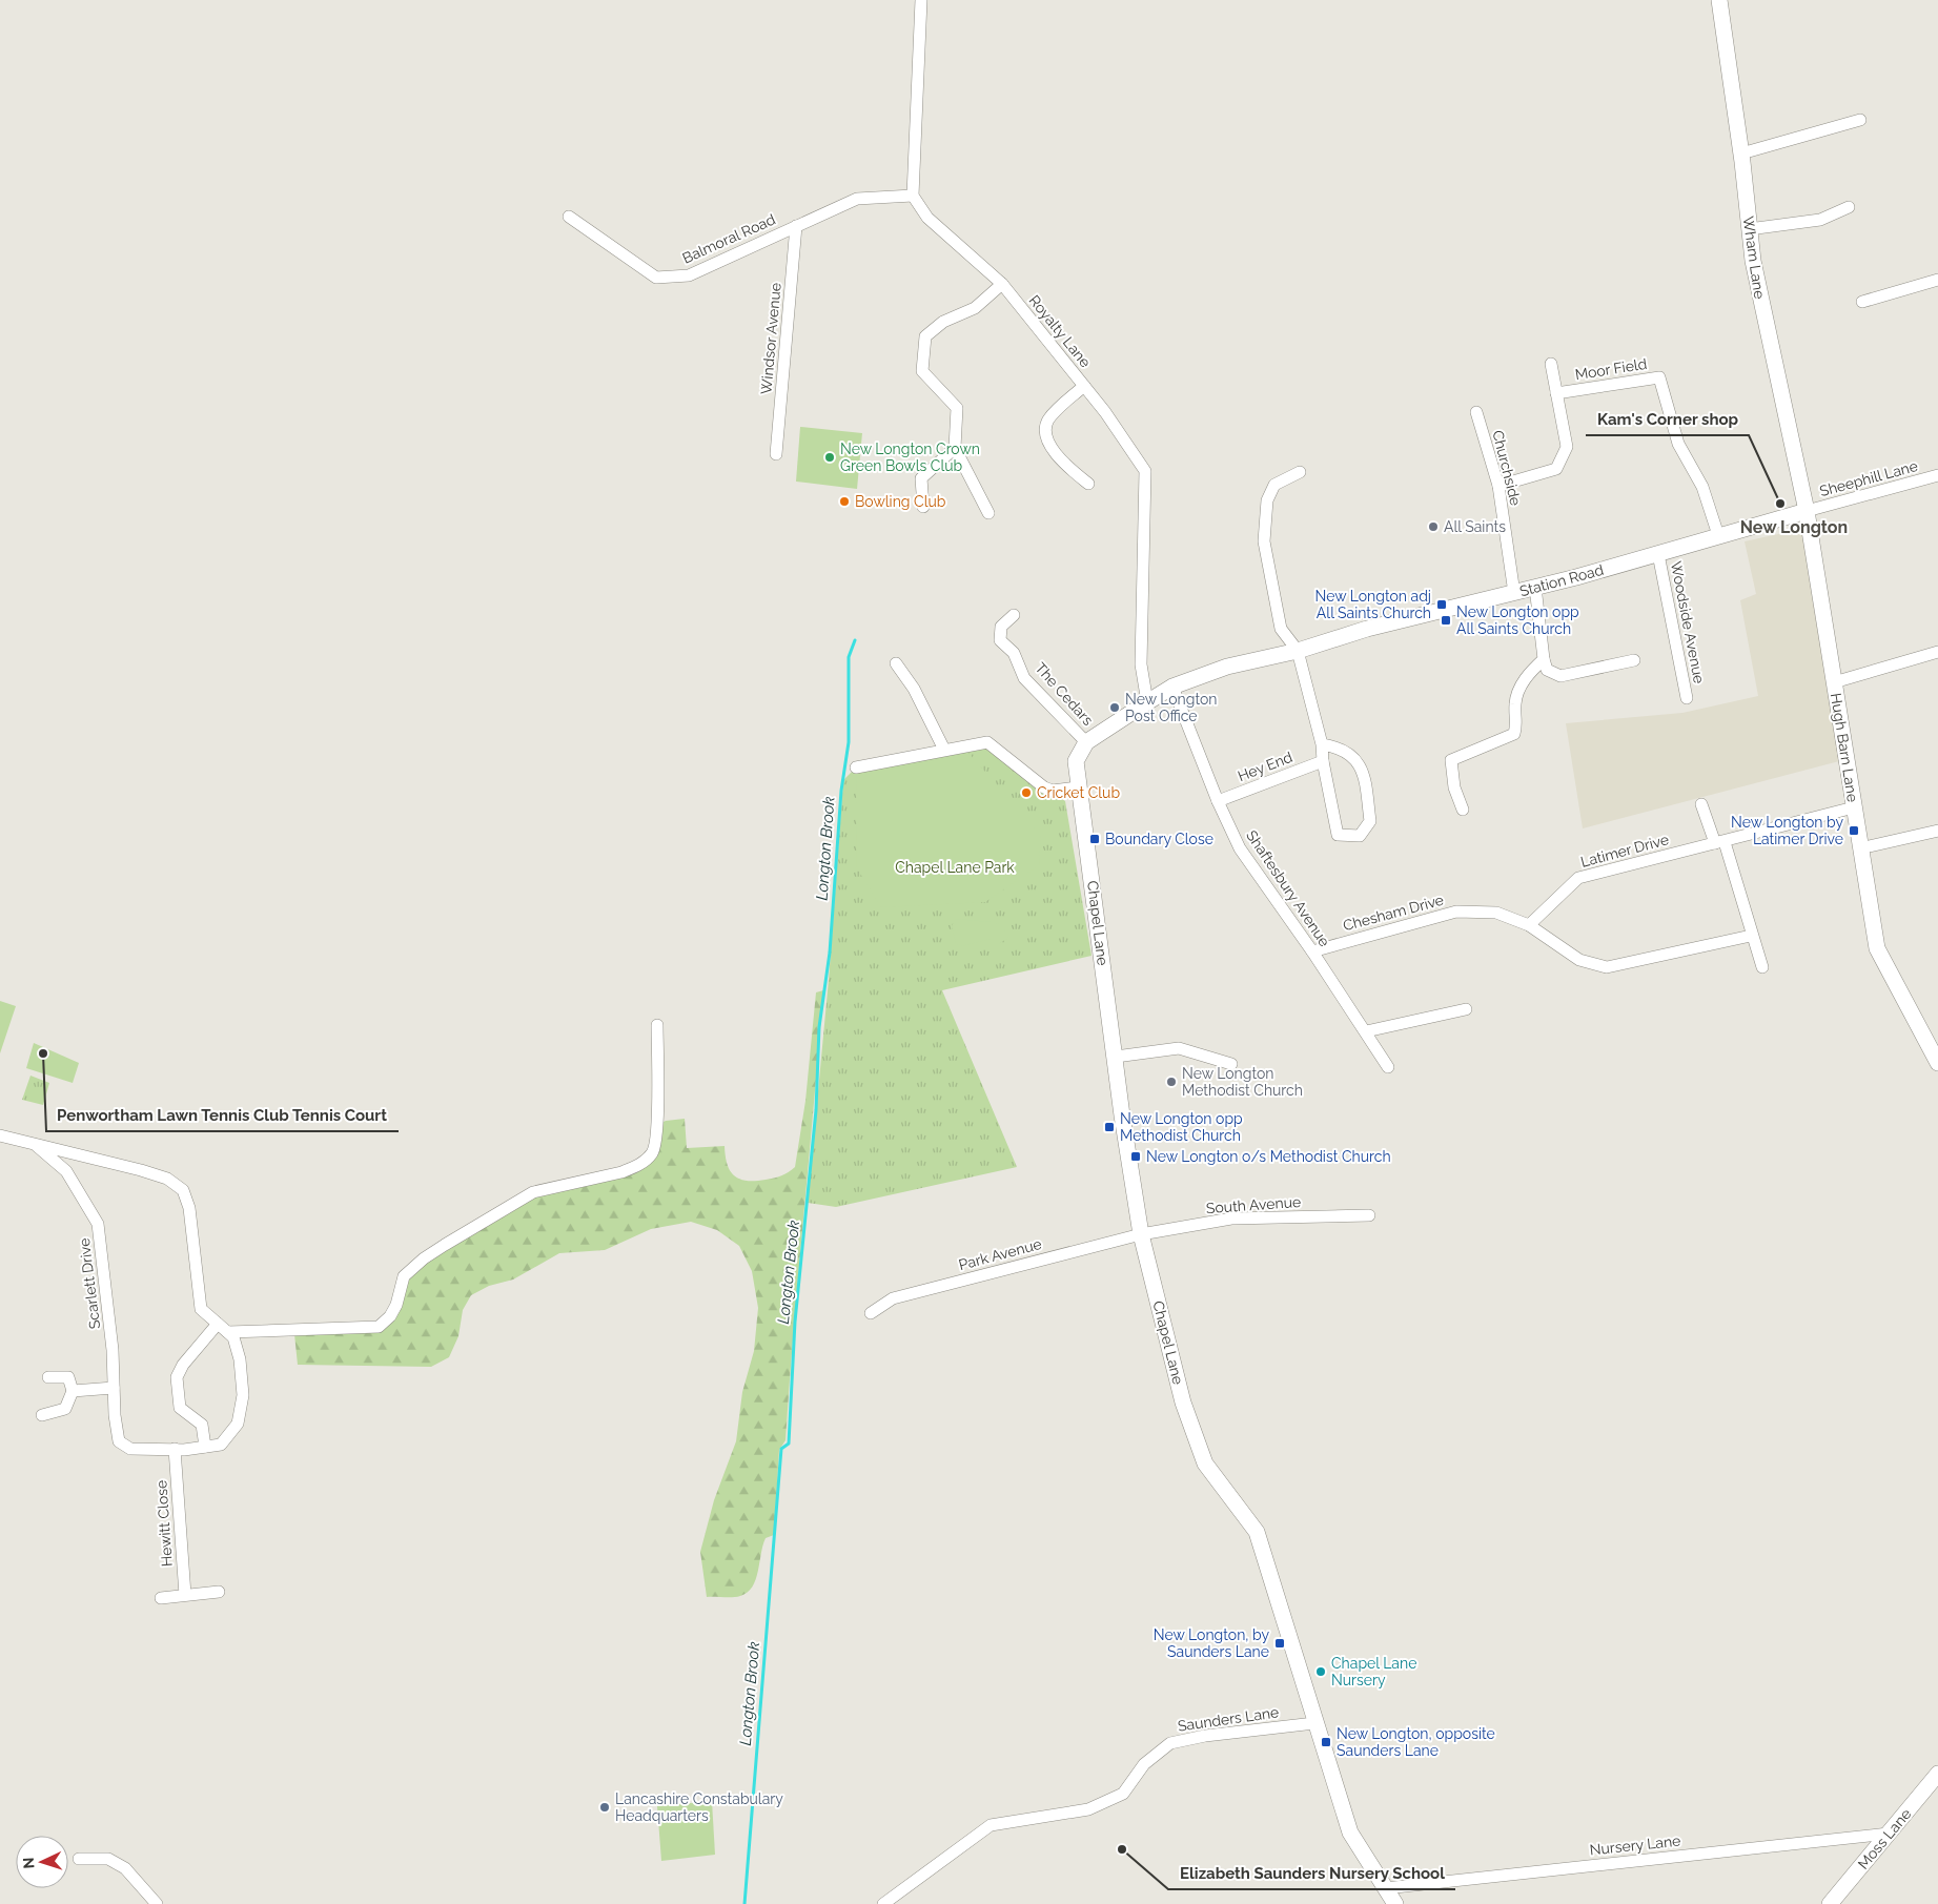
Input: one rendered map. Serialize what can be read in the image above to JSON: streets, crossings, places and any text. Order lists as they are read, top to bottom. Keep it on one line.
{"streets":{"street":["Balmoral Road","Wham Lane","Royalty Lane","Windsor Avenue","Moor Field","Churchside","Sheephill Lane","Station Road","Woodside Avenue","The Cedars","Hugh Barn Lane","Hey End","Latimer Drive","Shaftesbury Avenue","Chesham Drive","Chapel Lane","South Avenue","Park Avenue","Scarlett Drive","Hewitt Close","Saunders Lane","Moss Lane","Nursery Lane"]},"crossings":[["Balmoral Road","Royalty Lane"],["Balmoral Road","Windsor Avenue"],["Wham Lane","Sheephill Lane"],["Wham Lane","Station Road"],["Wham Lane","Hugh Barn Lane"],["Royalty Lane","Station Road"],["Moor Field","Station Road"],["Churchside","Station Road"],["Sheephill Lane","Station Road"],["Sheephill Lane","Hugh Barn Lane"],["Station Road","Woodside Avenue"],["Station Road","The Cedars"],["Station Road","Hugh Barn Lane"],["Station Road","Shaftesbury Avenue"],["Station Road","Chapel Lane"],["The Cedars","Chapel Lane"],["Hugh Barn Lane","Latimer Drive"],["Hey End","Shaftesbury Avenue"],["Latimer Drive","Chesham Drive"],["Shaftesbury Avenue","Chesham Drive"],["Chapel Lane","South Avenue"],["Chapel Lane","Park Avenue"],["Chapel Lane","Saunders Lane"],["Chapel Lane","Nursery Lane"],["South Avenue","Park Avenue"],["Scarlett Drive","Hewitt Close"],["Moss Lane","Nursery Lane"]],"districts":["New Longton"],"water":["Longton Brook"],"parks":["Chapel Lane Park"],"places":{"other":["New Longton Crown Green Bowls Club","Bowling Club","Kam's Corner shop","All Saints","New Longton Post Office","Cricket Club","Penwortham Lawn Tennis Club Tennis Court","New Longton Methodist Church","Chapel Lane Nursery","Lancashire Constabulary Headquarters","Elizabeth Saunders Nursery School"],"transit":["New Longton adj All Saints Church","New Longton opp All Saints Church","New Longton by Latimer Drive","Boundary Close","New Longton opp Methodist Church","New Longton o/s Methodist Church","New Longton, by Saunders Lane","New Longton, opposite Saunders Lane"]},"north":"left"}
